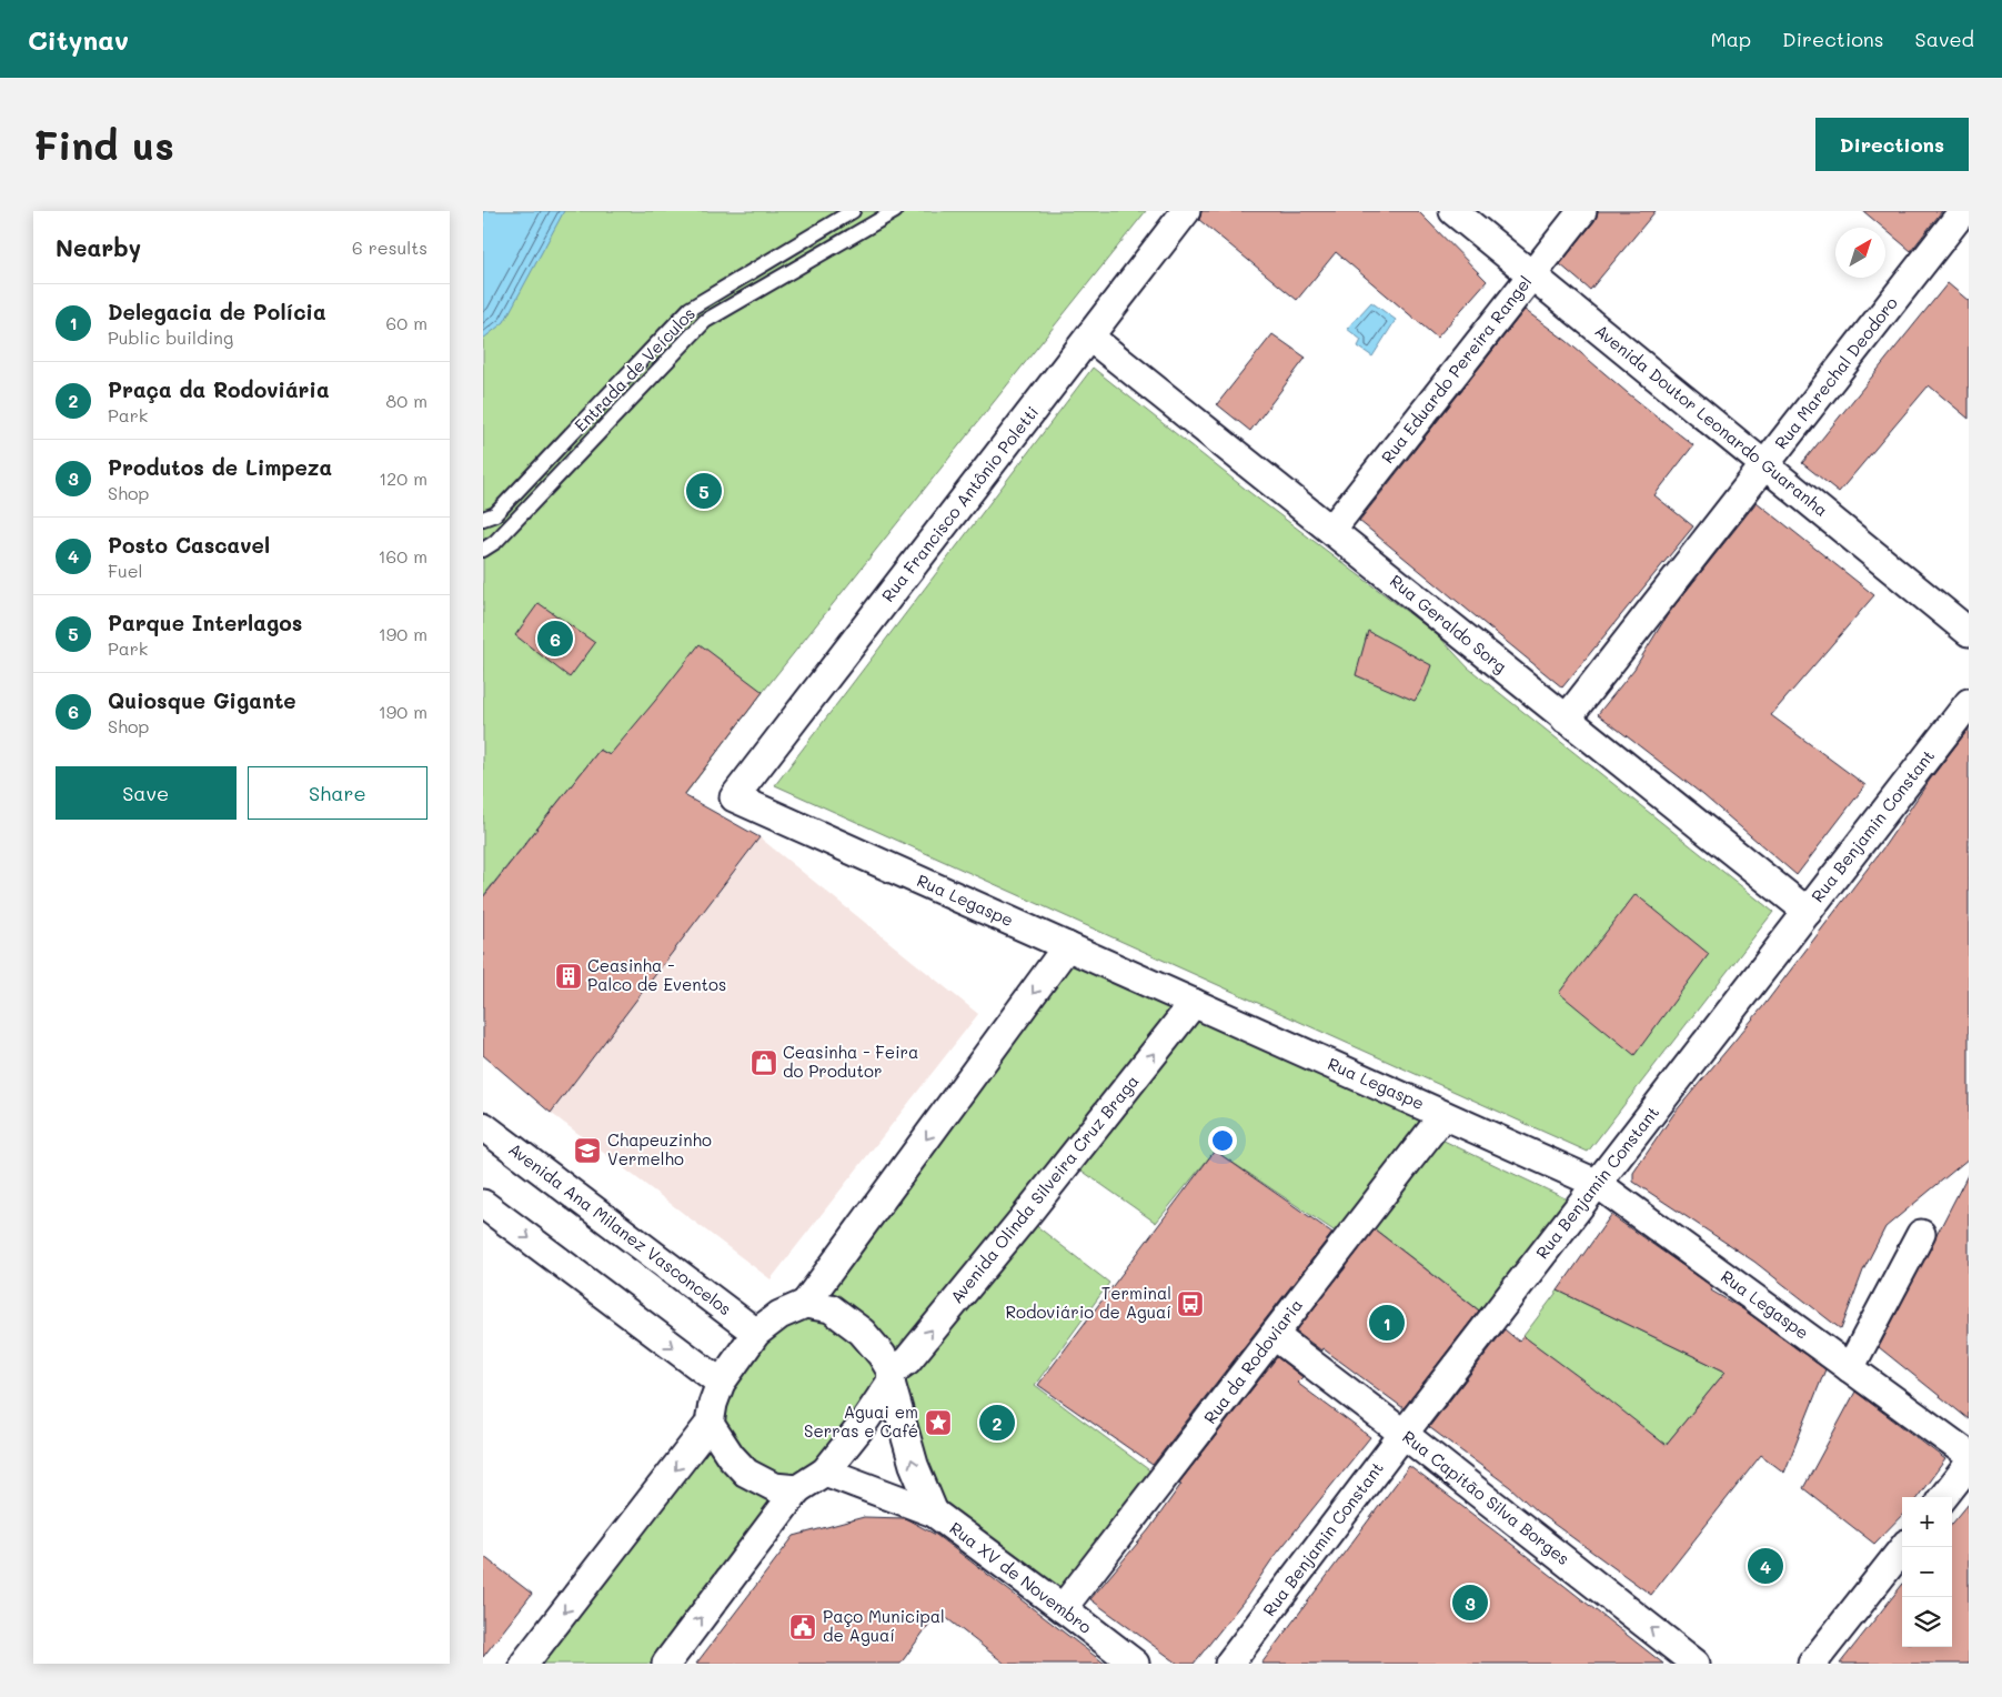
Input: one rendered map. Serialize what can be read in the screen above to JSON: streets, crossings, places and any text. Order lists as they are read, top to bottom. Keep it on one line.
{"streets":{"street":["Rua Eduardo Pereira Rangel","Rua Marechal Deodoro","Avenida Doutor Leonardo Guaranha","Rua Francisco Antônio Poletti","Rua Geraldo Sorg","Rua Benjamin Constant","Rua Legaspe","Avenida Olinda Silveira Cruz Braga","Avenida Ana Milanez Vasconcelos","Rua da Rodoviaria","Rua Capitão Silva Borges","Rua XV de Novembro"],"lane":["Entrada de Veículos"]},"crossings":[["Rua Eduardo Pereira Rangel","Avenida Doutor Leonardo Guaranha"],["Rua Eduardo Pereira Rangel","Rua Geraldo Sorg"],["Rua Marechal Deodoro","Avenida Doutor Leonardo Guaranha"],["Rua Marechal Deodoro","Rua Geraldo Sorg"],["Rua Francisco Antônio Poletti","Rua Geraldo Sorg"],["Rua Francisco Antônio Poletti","Rua Legaspe"],["Rua Geraldo Sorg","Rua Benjamin Constant"],["Rua Benjamin Constant","Rua Legaspe"],["Rua Benjamin Constant","Rua Capitão Silva Borges"],["Rua Legaspe","Avenida Olinda Silveira Cruz Braga"],["Rua Legaspe","Rua da Rodoviaria"],["Avenida Olinda Silveira Cruz Braga","Avenida Ana Milanez Vasconcelos"],["Rua da Rodoviaria","Rua Capitão Silva Borges"],["Rua da Rodoviaria","Rua XV de Novembro"]],"one_way":["Rua Capitão Silva Borges"],"places":{"building":["Ceasinha - Palco de Eventos"],"shop":["Ceasinha - Feira do Produtor"],"school or university":["Chapeuzinho Vermelho"],"bus stop":["Terminal Rodoviário de Aguaí"],"place":["Aguai em Serras e Café"],"public building":["Paço Municipal de Aguaí"]},"north":"top right","page":{"header":"Citynav","nav":["Map","Directions","Saved"],"buttons":["Directions",["Save","Share"]],"title":"Find us","heading":["Nearby","6 results"],"list":[{"mark":"1","name":"Delegacia de Polícia","note":"Public building","value":"60 m"},{"mark":"2","name":"Praça da Rodoviária","note":"Park","value":"80 m"},{"mark":"3","name":"Produtos de Limpeza","note":"Shop","value":"120 m"},{"mark":"4","name":"Posto Cascavel","note":"Fuel","value":"160 m"},{"mark":"5","name":"Parque Interlagos","note":"Park","value":"190 m"},{"mark":"6","name":"Quiosque Gigante","note":"Shop","value":"190 m"}],"pins":["5","6","1","2","4","3"],"map_buttons":["+","−"]}}
